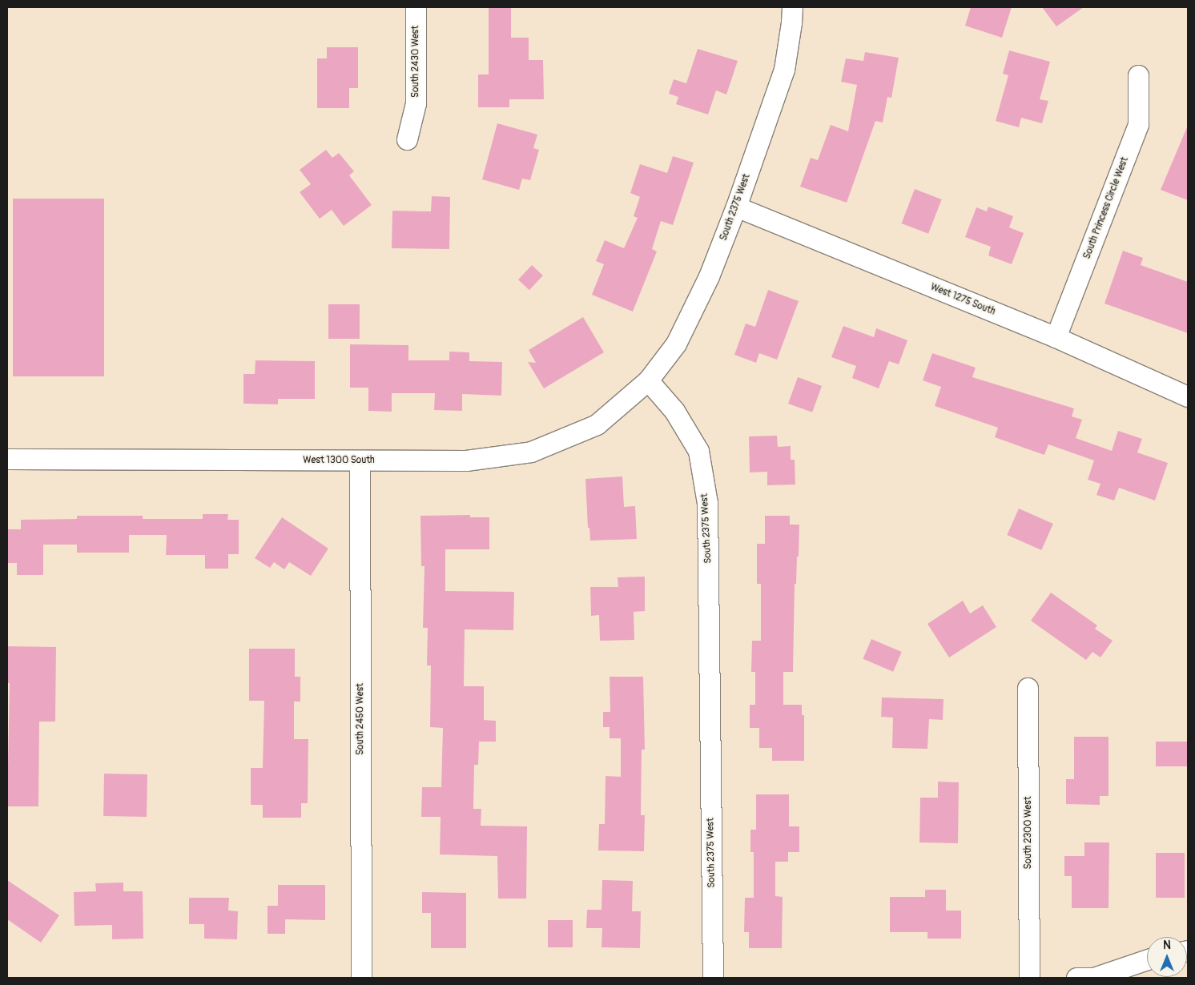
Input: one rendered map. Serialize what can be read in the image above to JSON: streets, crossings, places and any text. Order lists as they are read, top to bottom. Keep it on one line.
{"streets":{"street":["South 2430 West","South 2375 West","South Princess Circle West","West 1275 South","West 1300 South","South 2450 West","South 2300 West"]},"crossings":[["South 2375 West","West 1275 South"],["South 2375 West","West 1300 South"],["South Princess Circle West","West 1275 South"],["West 1300 South","South 2450 West"]],"north":"top"}
